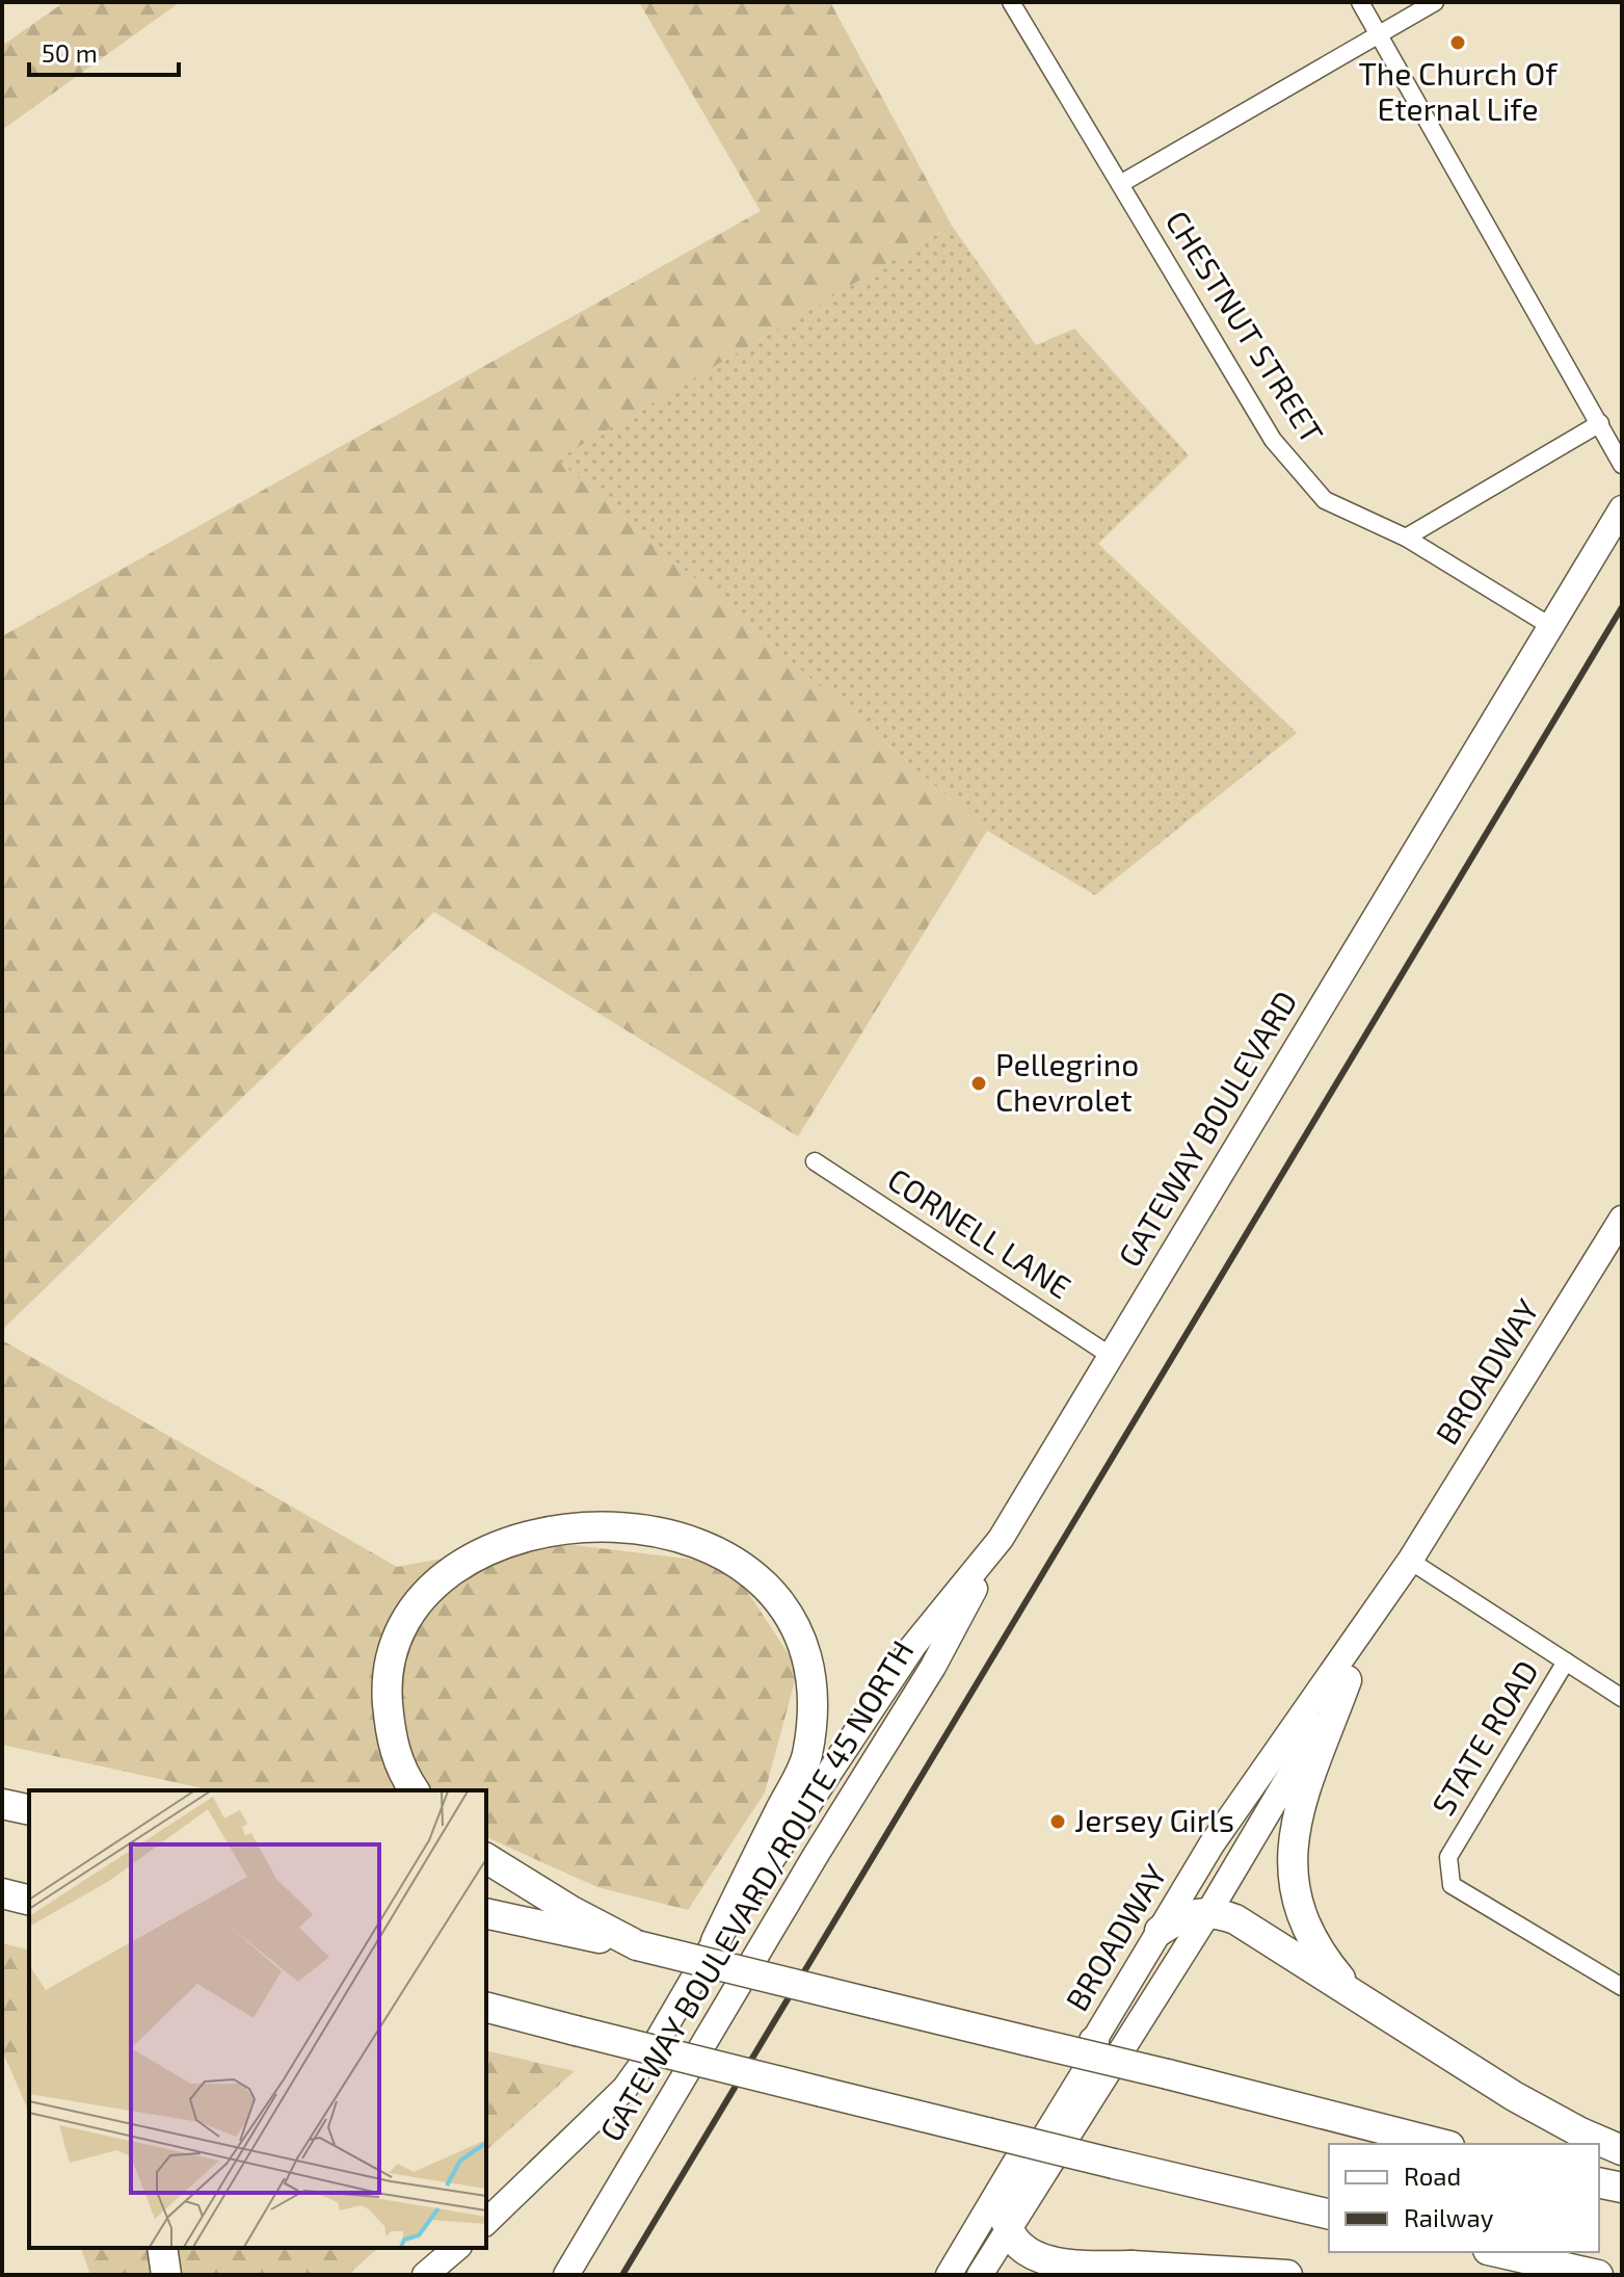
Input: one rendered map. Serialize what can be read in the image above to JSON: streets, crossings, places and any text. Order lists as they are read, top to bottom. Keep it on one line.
{"streets":{"main road":["GATEWAY BOULEVARD","BROADWAY","GATEWAY BOULEVARD/ROUTE 45 NORTH"],"street":["CHESTNUT STREET","CORNELL LANE","STATE ROAD"]},"crossings":[["CHESTNUT STREET","GATEWAY BOULEVARD"],["GATEWAY BOULEVARD","CORNELL LANE"],["GATEWAY BOULEVARD","GATEWAY BOULEVARD/ROUTE 45 NORTH"]],"places":["The Church Of Eternal Life","Pellegrino Chevrolet","Jersey Girls"],"legend":["Road","Railway"],"scale_bar":"50 m"}
